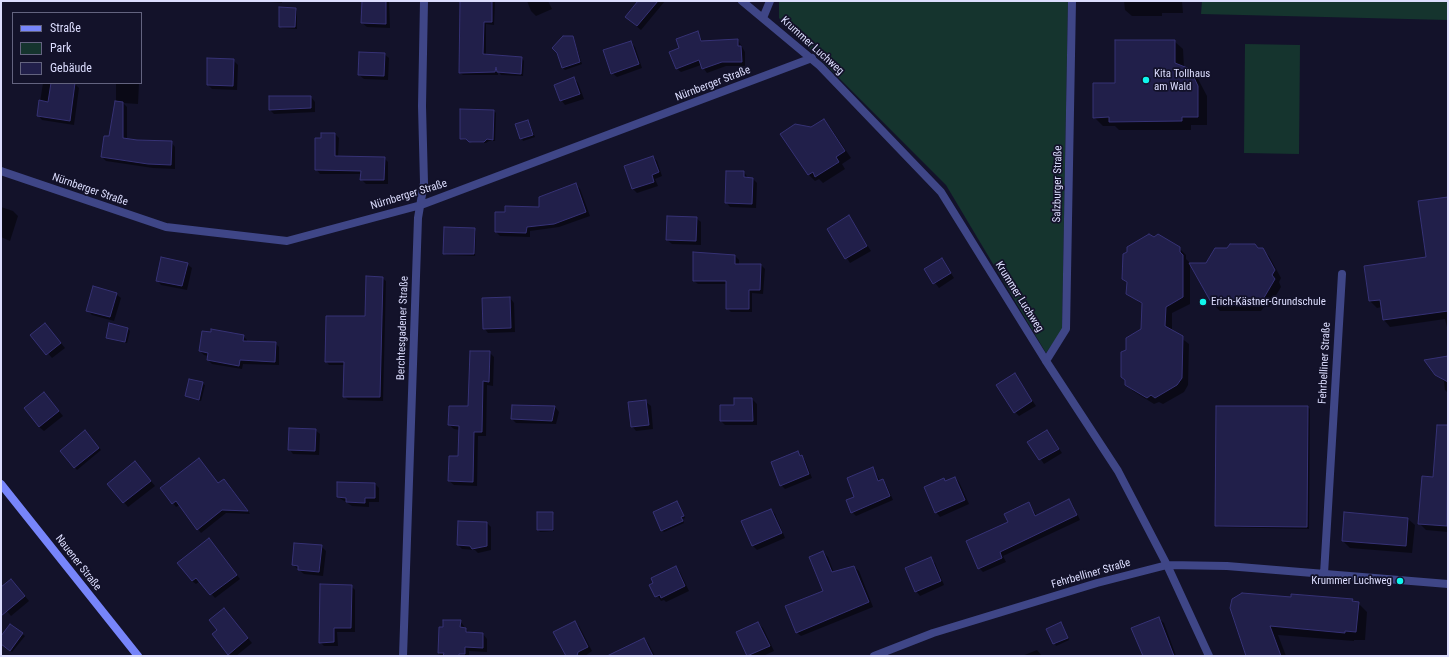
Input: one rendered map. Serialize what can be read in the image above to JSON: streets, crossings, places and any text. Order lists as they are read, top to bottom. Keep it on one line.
{"streets":{"main road":["Nauener Straße"],"street":["Krummer Luchweg","Nürnberger Straße","Salzburger Straße","Berchtesgadener Straße","Fehrbelliner Straße"]},"crossings":[["Krummer Luchweg","Nürnberger Straße"],["Krummer Luchweg","Salzburger Straße"],["Krummer Luchweg","Fehrbelliner Straße"],["Nürnberger Straße","Berchtesgadener Straße"]],"places":["Kita Tollhaus am Wald","Erich-Kästner-Grundschule","Krummer Luchweg"],"legend":["Straße","Park","Gebäude"]}
